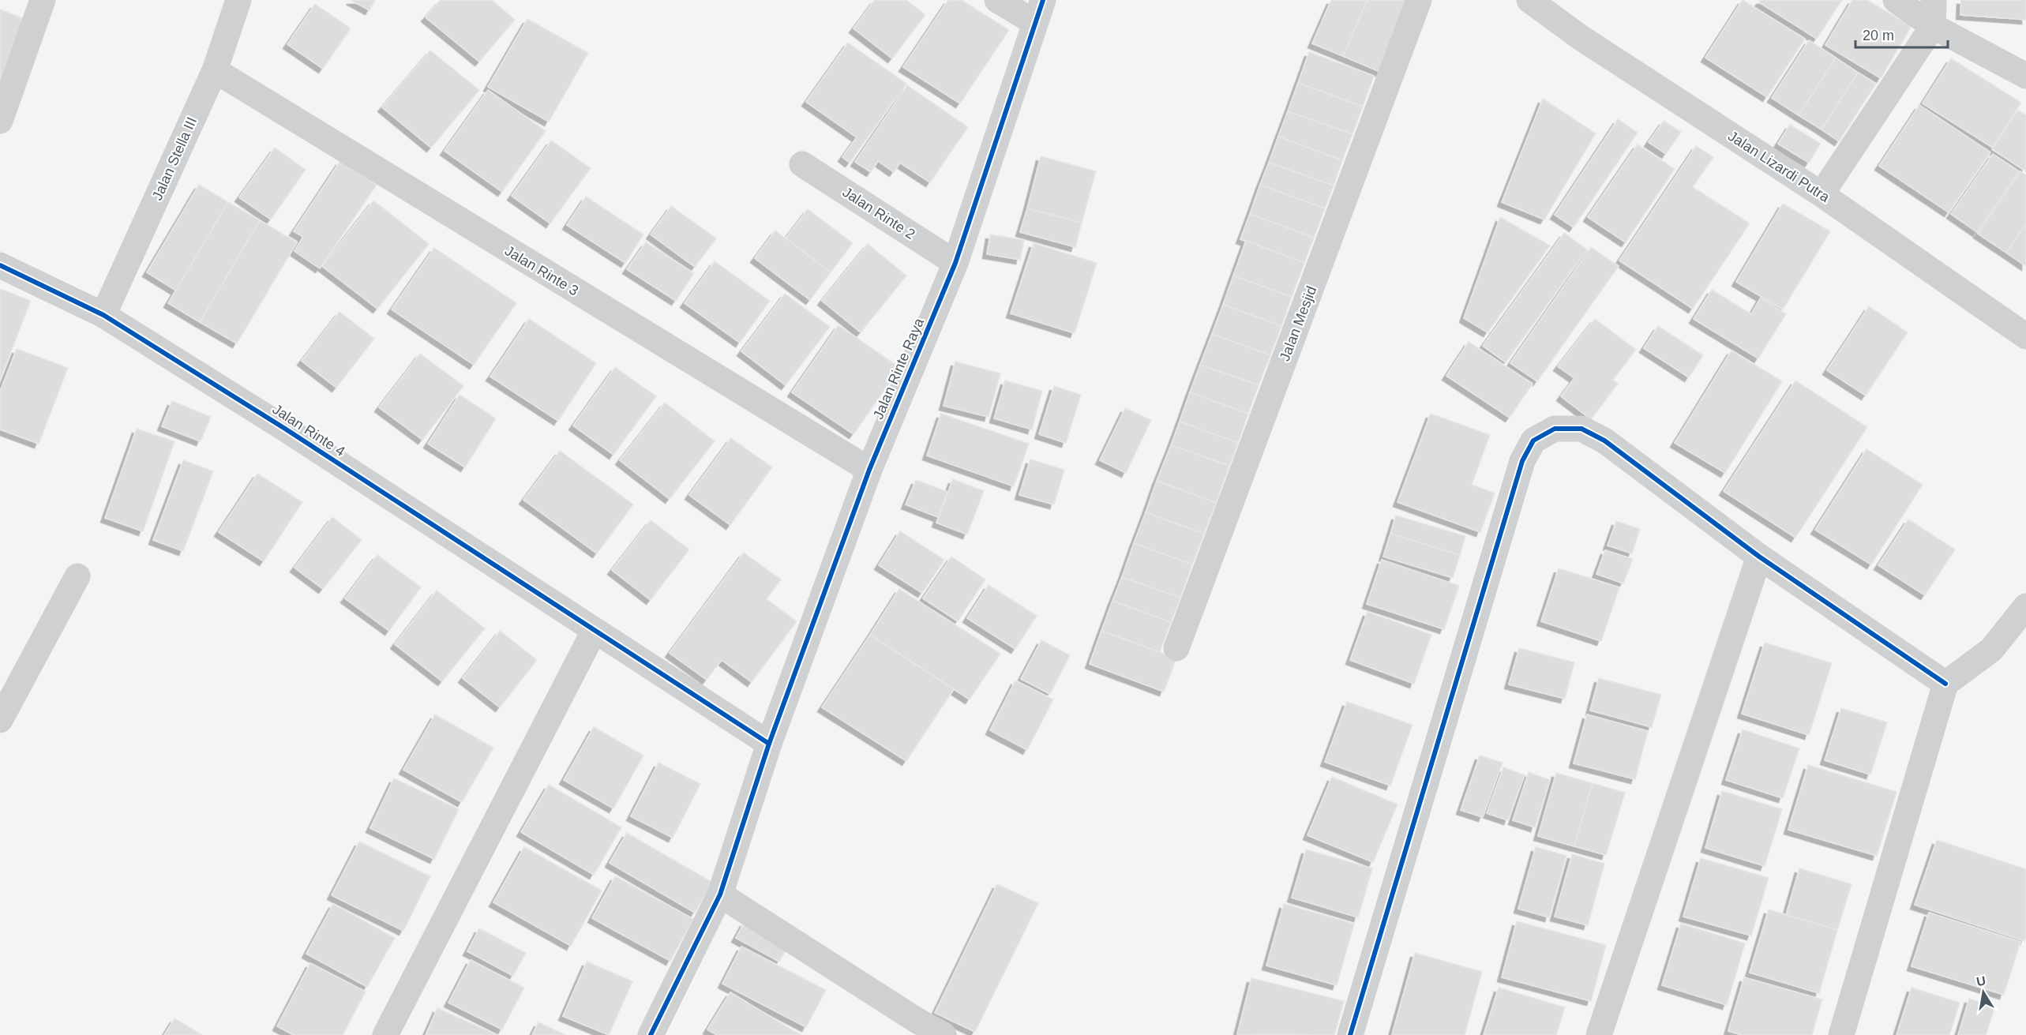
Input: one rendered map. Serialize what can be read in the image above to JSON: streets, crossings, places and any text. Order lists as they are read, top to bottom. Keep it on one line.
{"streets":{"street":["Jalan Stella III","Jalan Lizardi Putra","Jalan Rinte 2","Jalan Rinte 3","Jalan Mesjid","Jalan Rinte Raya","Jalan Rinte 4"]},"crossings":[["Jalan Stella III","Jalan Rinte 3"],["Jalan Stella III","Jalan Rinte 4"],["Jalan Rinte 2","Jalan Rinte Raya"],["Jalan Rinte 3","Jalan Rinte Raya"],["Jalan Rinte Raya","Jalan Rinte 4"]],"scale_bar":"20 m","north":"top"}
